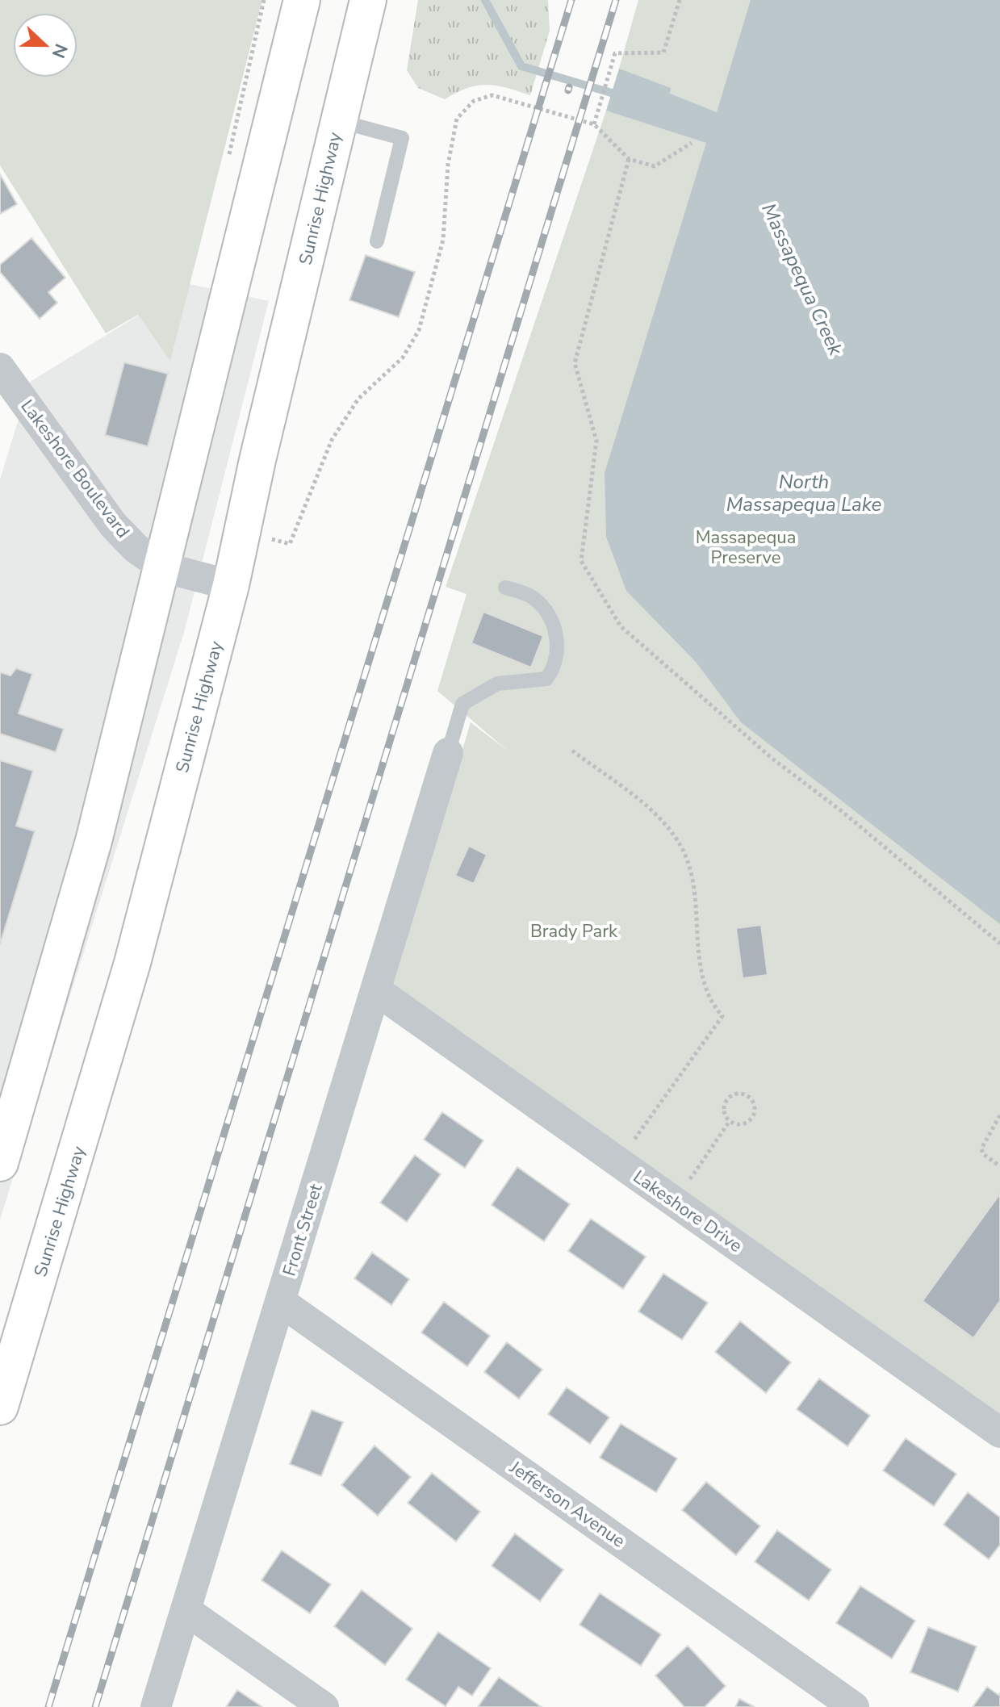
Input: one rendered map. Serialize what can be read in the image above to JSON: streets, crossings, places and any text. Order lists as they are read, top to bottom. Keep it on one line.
{"streets":{"highway":["Sunrise Highway"],"street":["Lakeshore Boulevard","Lakeshore Drive","Front Street","Jefferson Avenue"]},"crossings":[["Sunrise Highway","Lakeshore Boulevard"],["Lakeshore Drive","Front Street"],["Front Street","Jefferson Avenue"]],"water":["Massapequa Creek","North Massapequa Lake"],"parks":["Massapequa Preserve","Brady Park"],"north":"right"}
